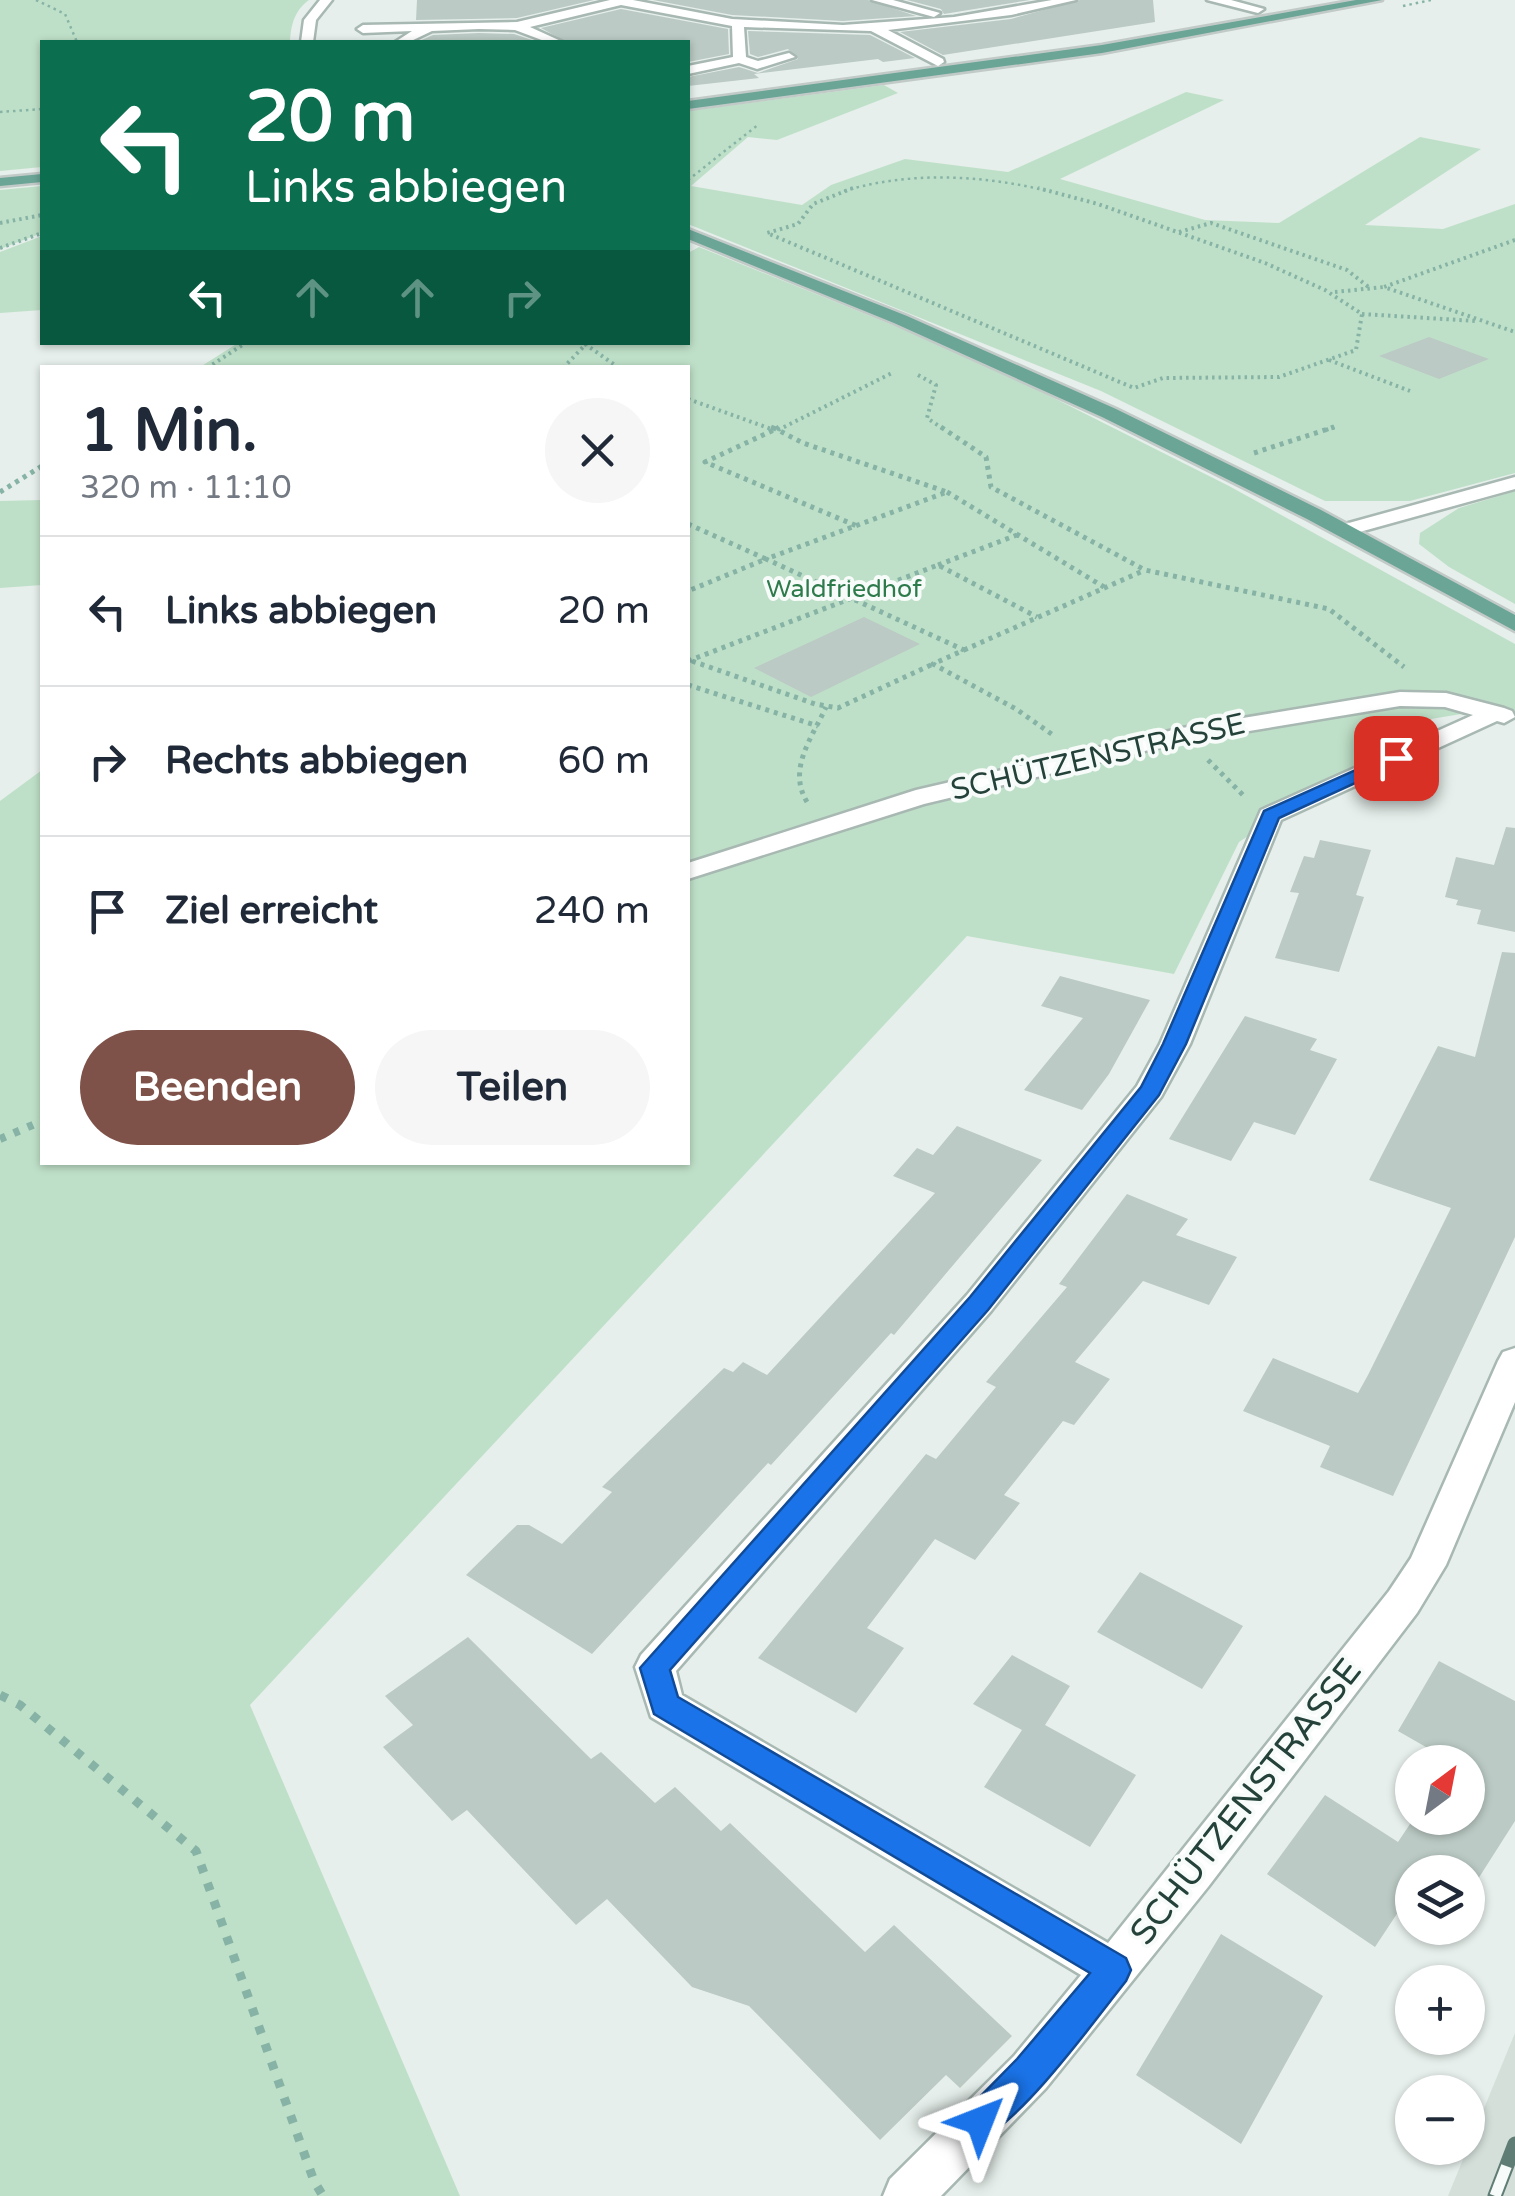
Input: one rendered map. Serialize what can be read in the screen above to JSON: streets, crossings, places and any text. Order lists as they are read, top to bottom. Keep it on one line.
{"streets":{"street":["SCHÜTZENSTRASSE"]},"parks":["Waldfriedhof"],"north":"top right","page":{"turn":["20 m","Links abbiegen"],"heading":["1 Min.","320 m · 11:10"],"list":[{"name":"Links abbiegen","value":"20 m"},{"name":"Rechts abbiegen","value":"60 m"},{"name":"Ziel erreicht","value":"240 m"}],"buttons":["Beenden","Teilen"],"map_buttons":["+","−"]}}
